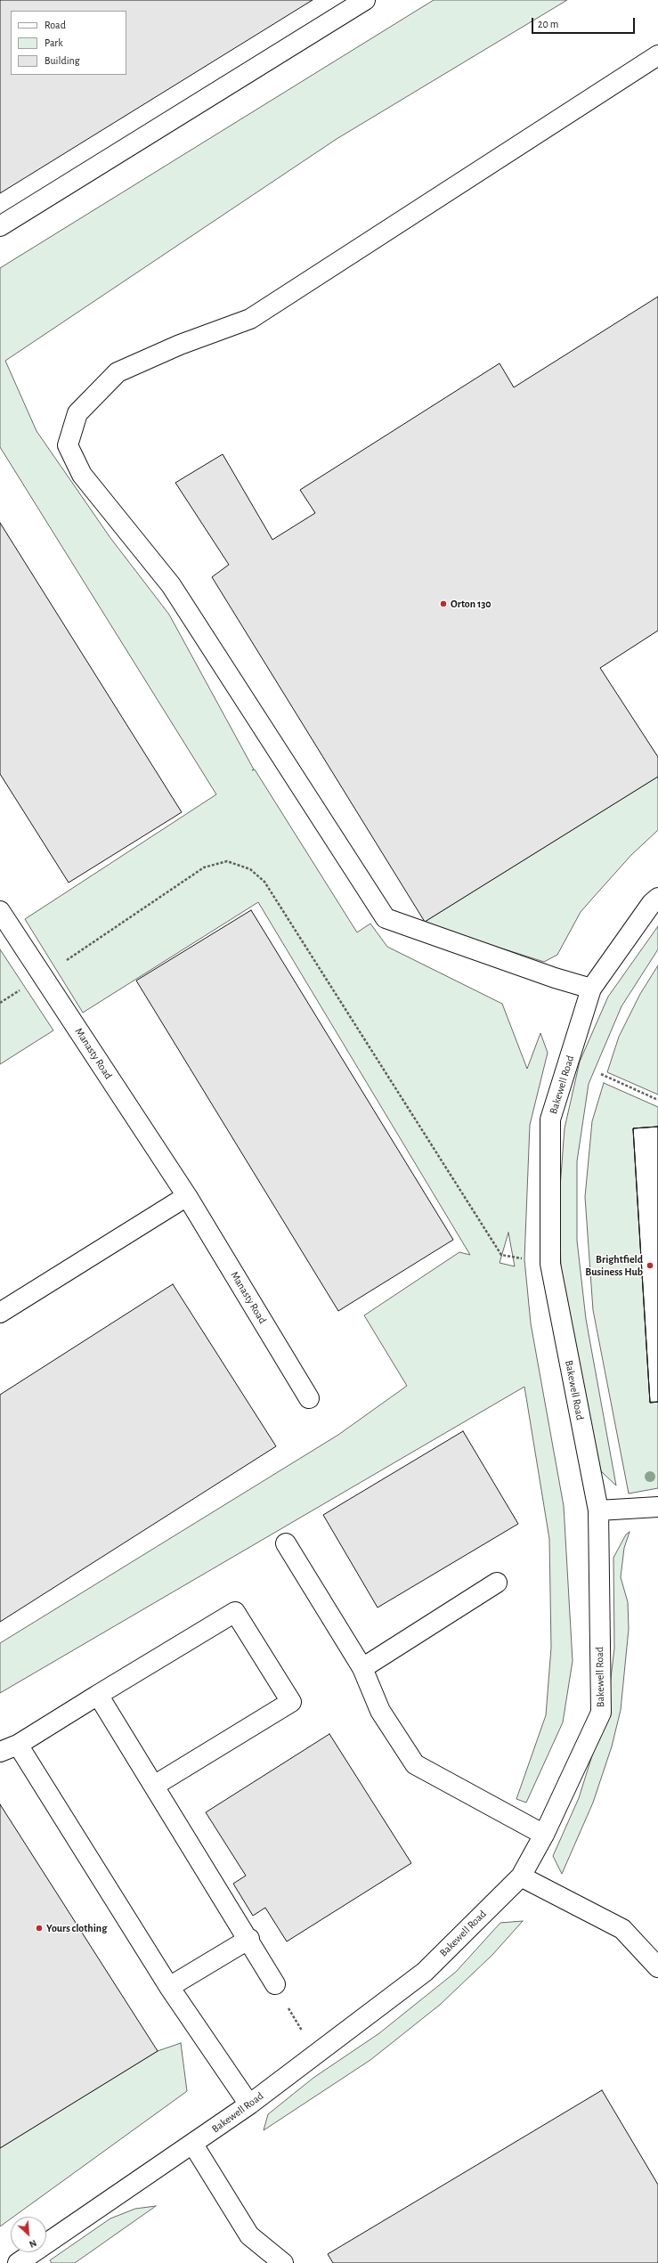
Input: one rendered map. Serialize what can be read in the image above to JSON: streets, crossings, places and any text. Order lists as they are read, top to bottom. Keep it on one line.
{"streets":{"street":["Manasty Road","Bakewell Road"]},"places":["Orton 130","Brightfield Business Hub","Yours clothing"],"legend":["Road","Park","Building"],"scale_bar":"20 m","north":"bottom right"}
